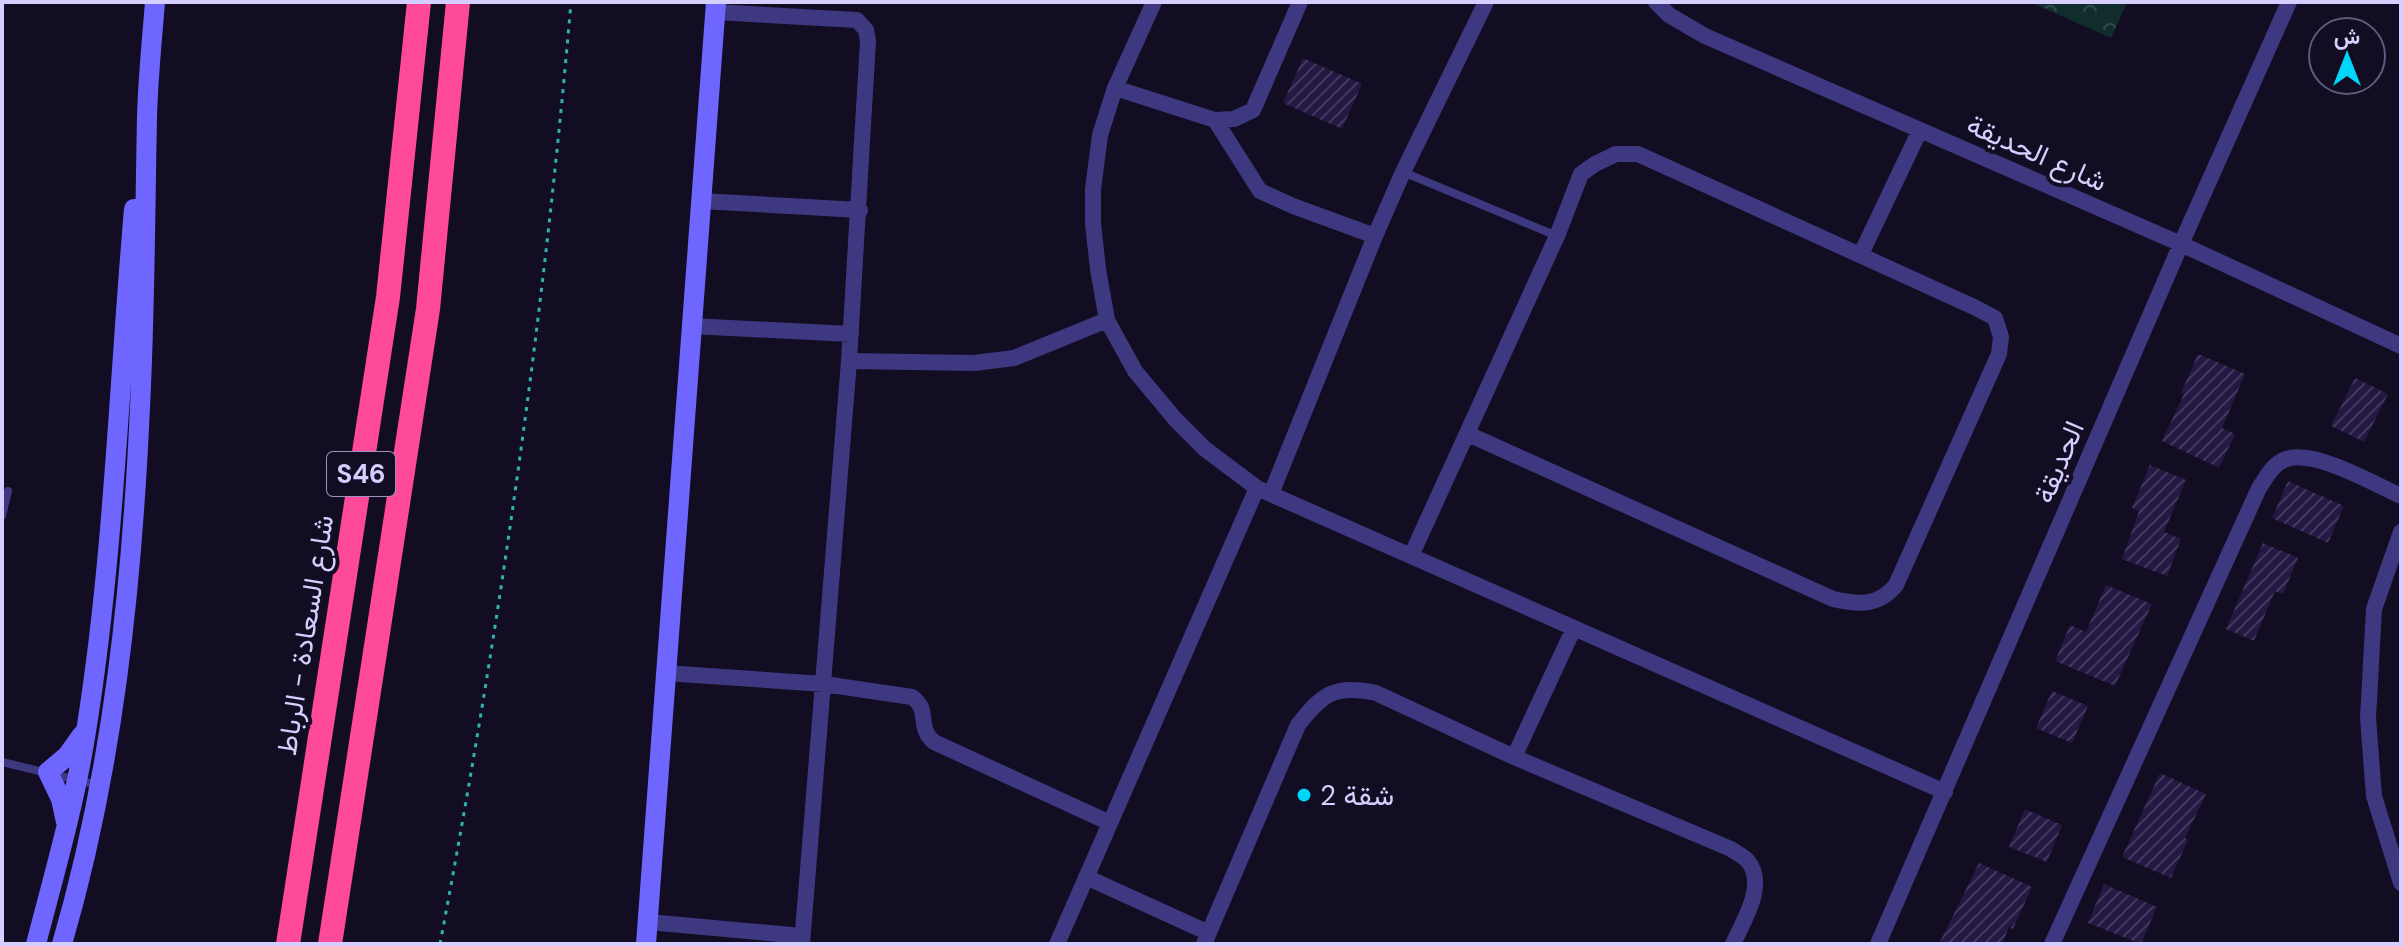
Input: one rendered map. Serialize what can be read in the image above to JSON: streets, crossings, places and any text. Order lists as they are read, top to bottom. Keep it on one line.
{"streets":{"highway":["S46","شارع السعادة - الرباط"],"street":["شارع الحديقة","الحديقة"]},"crossings":[["شارع الحديقة","الحديقة"]],"places":["شقة 2"],"north":"top"}
